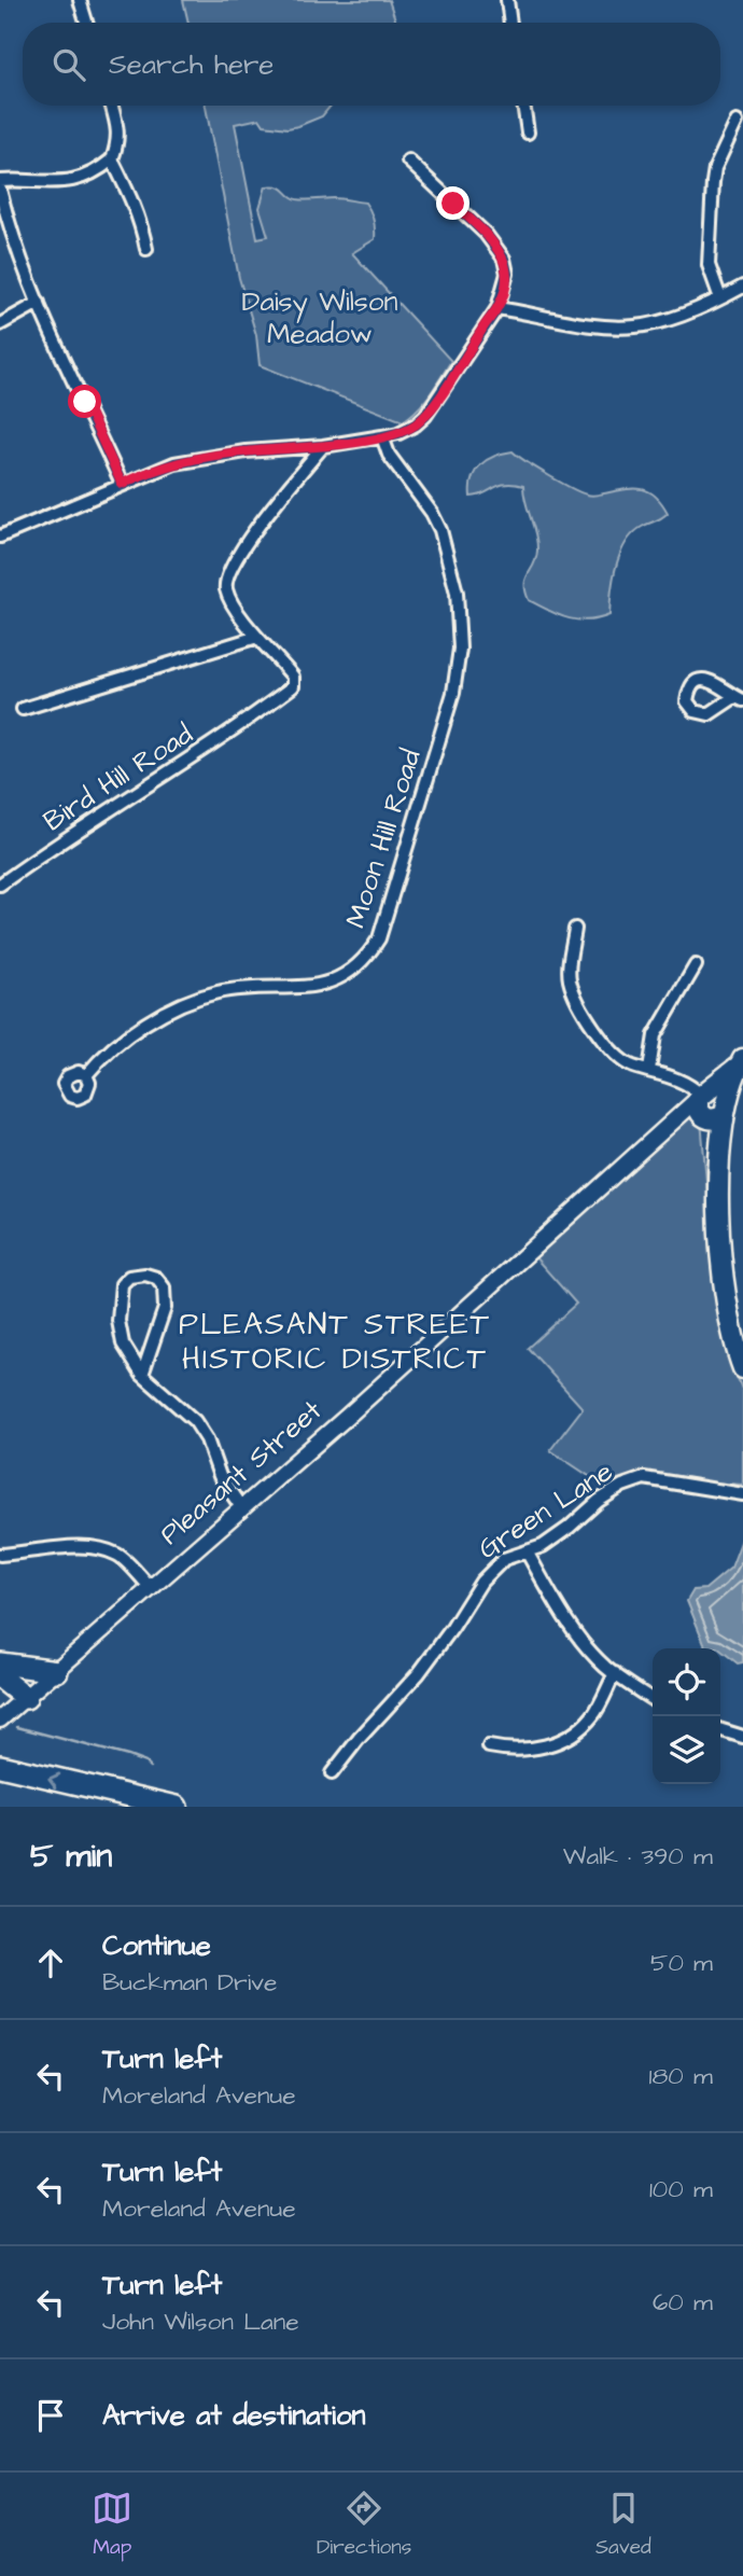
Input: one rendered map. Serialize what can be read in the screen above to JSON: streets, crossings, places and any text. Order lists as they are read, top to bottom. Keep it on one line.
{"streets":{"main road":["Pleasant Street"],"street":["Bird Hill Road","Moon Hill Road","Green Lane"]},"districts":["PLEASANT STREET HISTORIC DISTRICT"],"parks":["Daisy Wilson Meadow"],"page":{"search":"Search here","heading":["5 min","Walk · 390 m"],"list":[["Continue","Buckman Drive","50 m"],["Turn left","Moreland Avenue","180 m"],["Turn left","Moreland Avenue","100 m"],["Turn left","John Wilson Lane","60 m"],"Arrive at destination"],"nav":["Map","Directions","Saved"]}}
